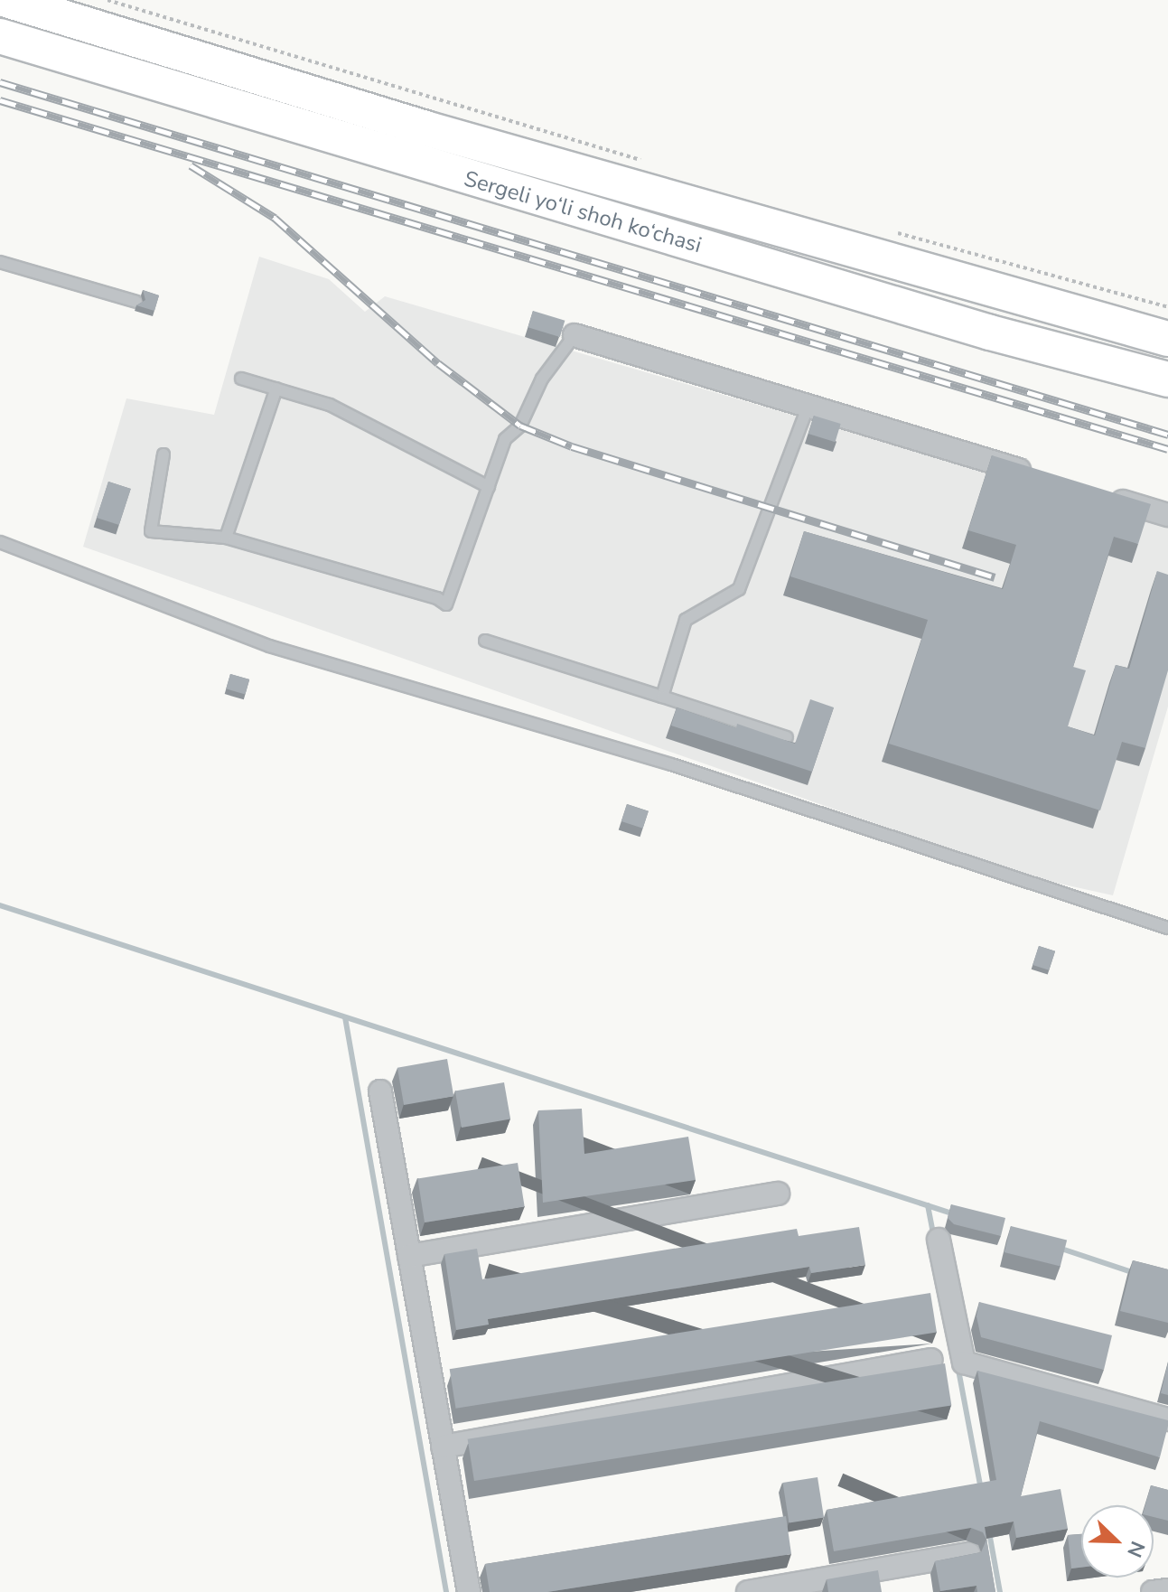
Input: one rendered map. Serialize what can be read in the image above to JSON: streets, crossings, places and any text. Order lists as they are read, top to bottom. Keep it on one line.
{"streets":{"main road":["Sergeli yo‘li shoh ko‘chasi"]},"north":"bottom right"}
